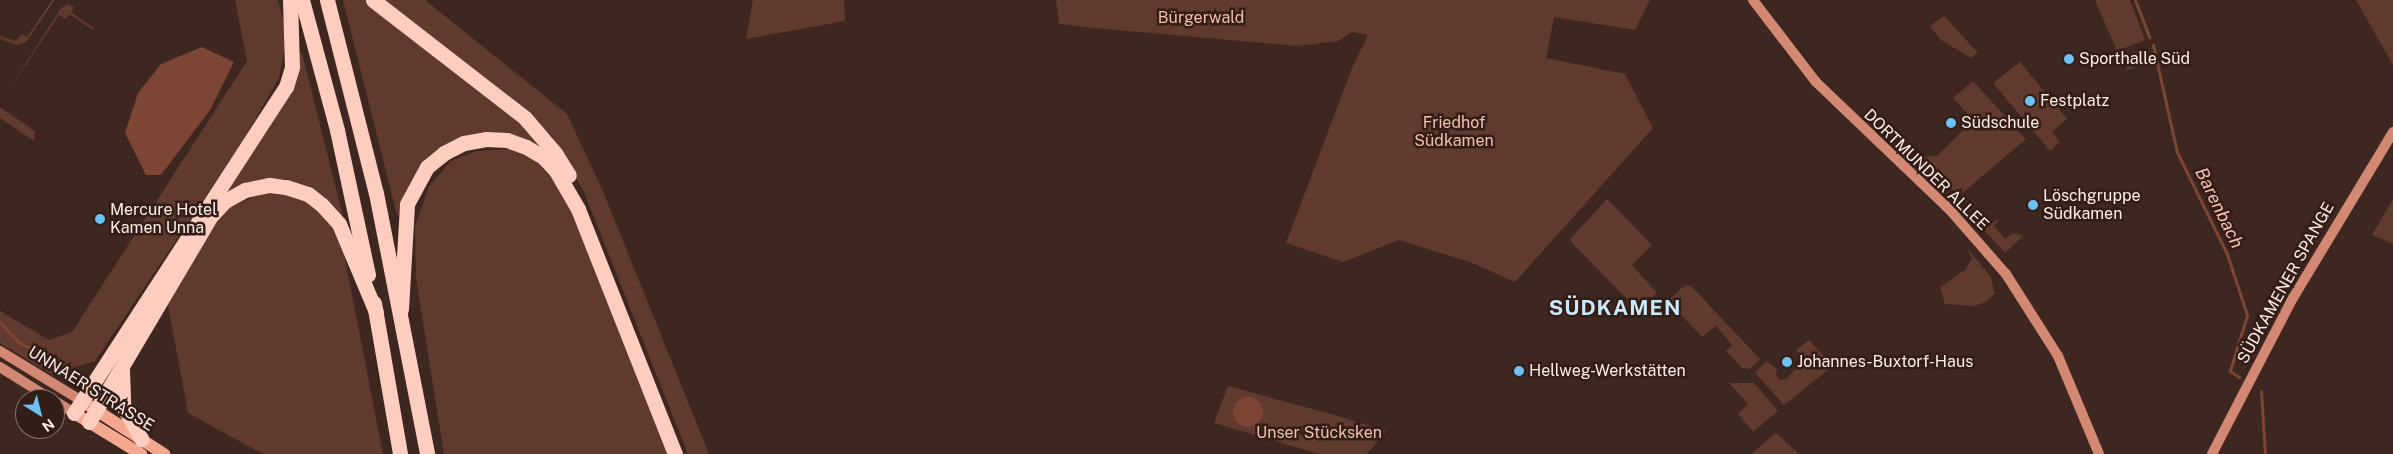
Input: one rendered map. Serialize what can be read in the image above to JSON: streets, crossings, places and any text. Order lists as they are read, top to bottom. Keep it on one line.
{"streets":{"main road":["DORTMUNDER ALLEE","SÜDKAMENER SPANGE","UNNAER STRASSE"]},"districts":["SÜDKAMEN"],"water":["Barenbach"],"parks":["Bürgerwald","Friedhof Südkamen","Unser Stücksken"],"places":["Sporthalle Süd","Festplatz","Südschule","Löschgruppe Südkamen","Mercure Hotel Kamen Unna","Johannes-Buxtorf-Haus","Hellweg-Werkstätten"],"north":"bottom right"}
